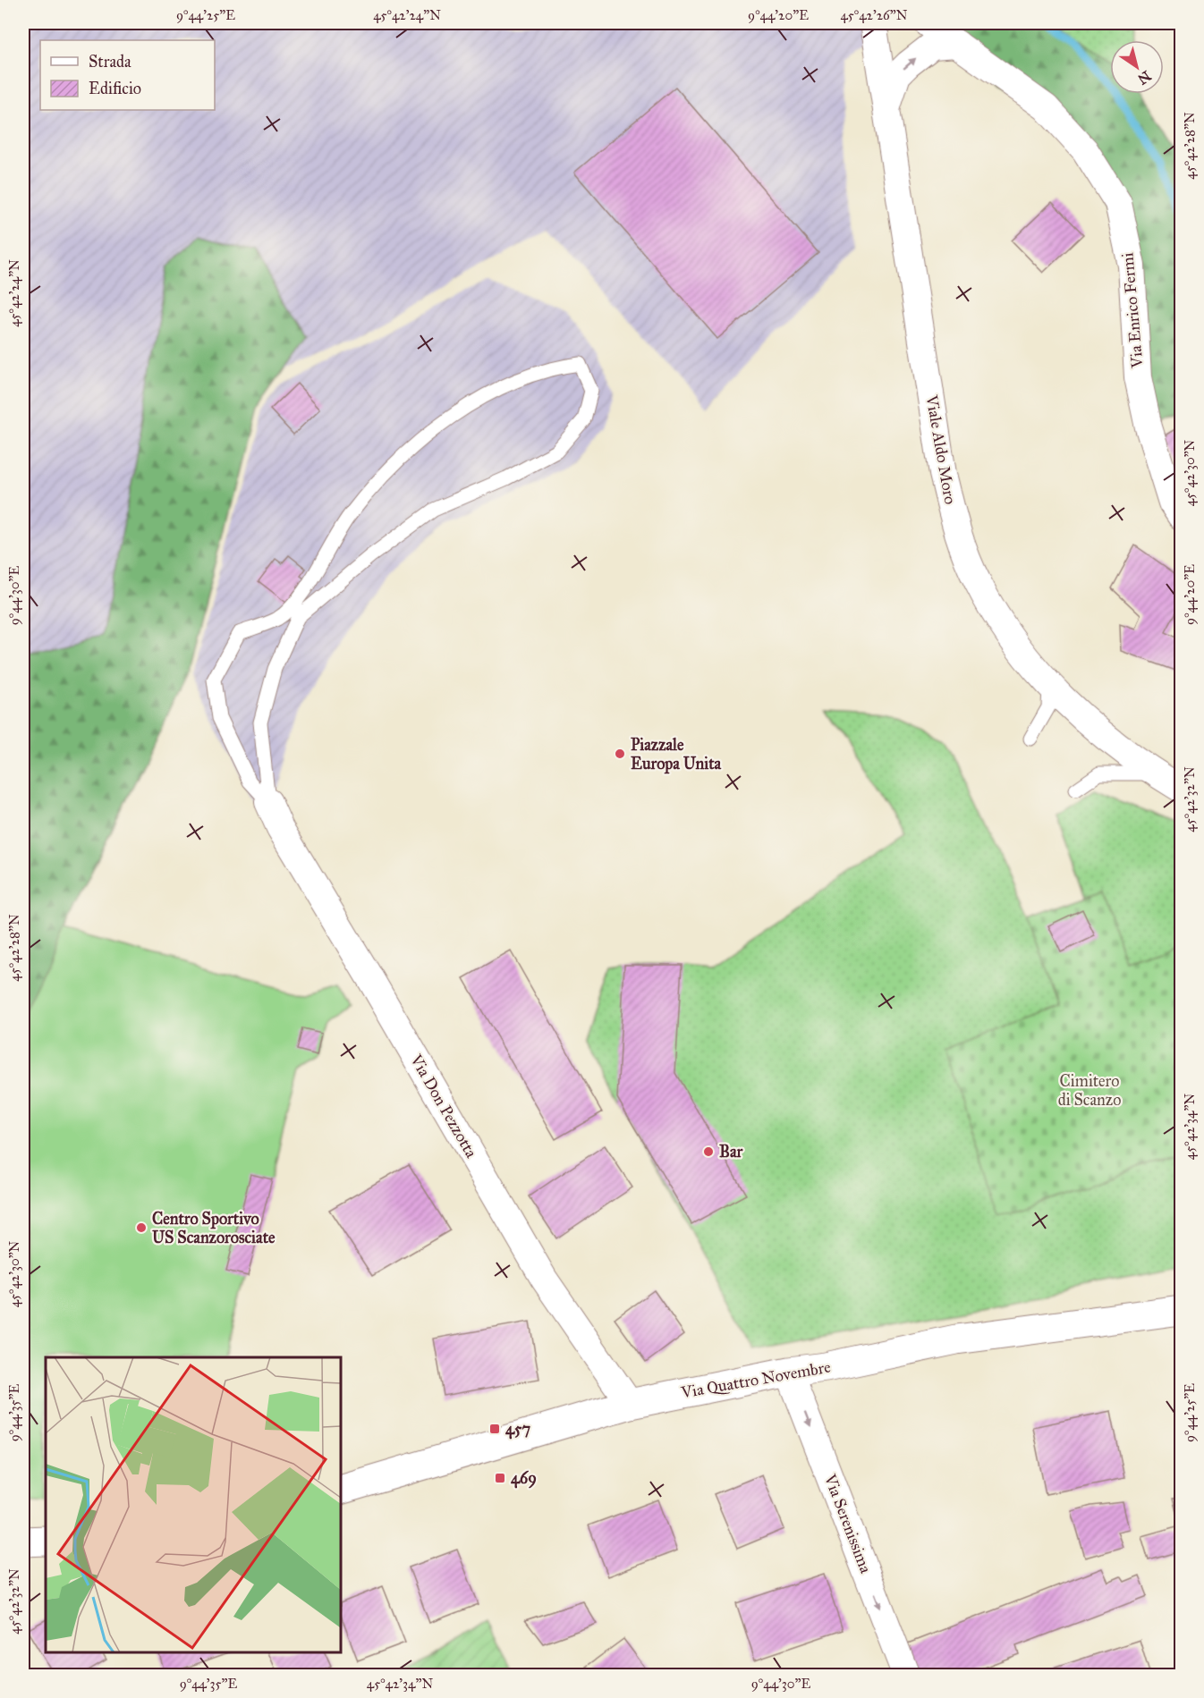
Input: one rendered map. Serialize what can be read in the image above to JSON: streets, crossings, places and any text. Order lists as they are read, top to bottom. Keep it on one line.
{"streets":{"street":["Via Enrico Fermi","Viale Aldo Moro","Via Don Pezzotta","Via Quattro Novembre","Via Serenissima"]},"crossings":[["Via Don Pezzotta","Via Quattro Novembre"],["Via Quattro Novembre","Via Serenissima"]],"one_way":["Via Serenissima"],"parks":["Cimitero di Scanzo"],"places":{"other":["Piazzale Europa Unita","Bar","Centro Sportivo US Scanzorosciate"],"transit":["457","469"]},"legend":["Strada","Edificio"],"north":"bottom right","coordinates":["9°44'25\"E","45°42'24\"N","9°44'20\"E","45°42'26\"N","45°42'28\"N","45°42'30\"N","9°44'30\"E","45°42'32\"N","45°42'34\"N","9°44'35\"E"]}
